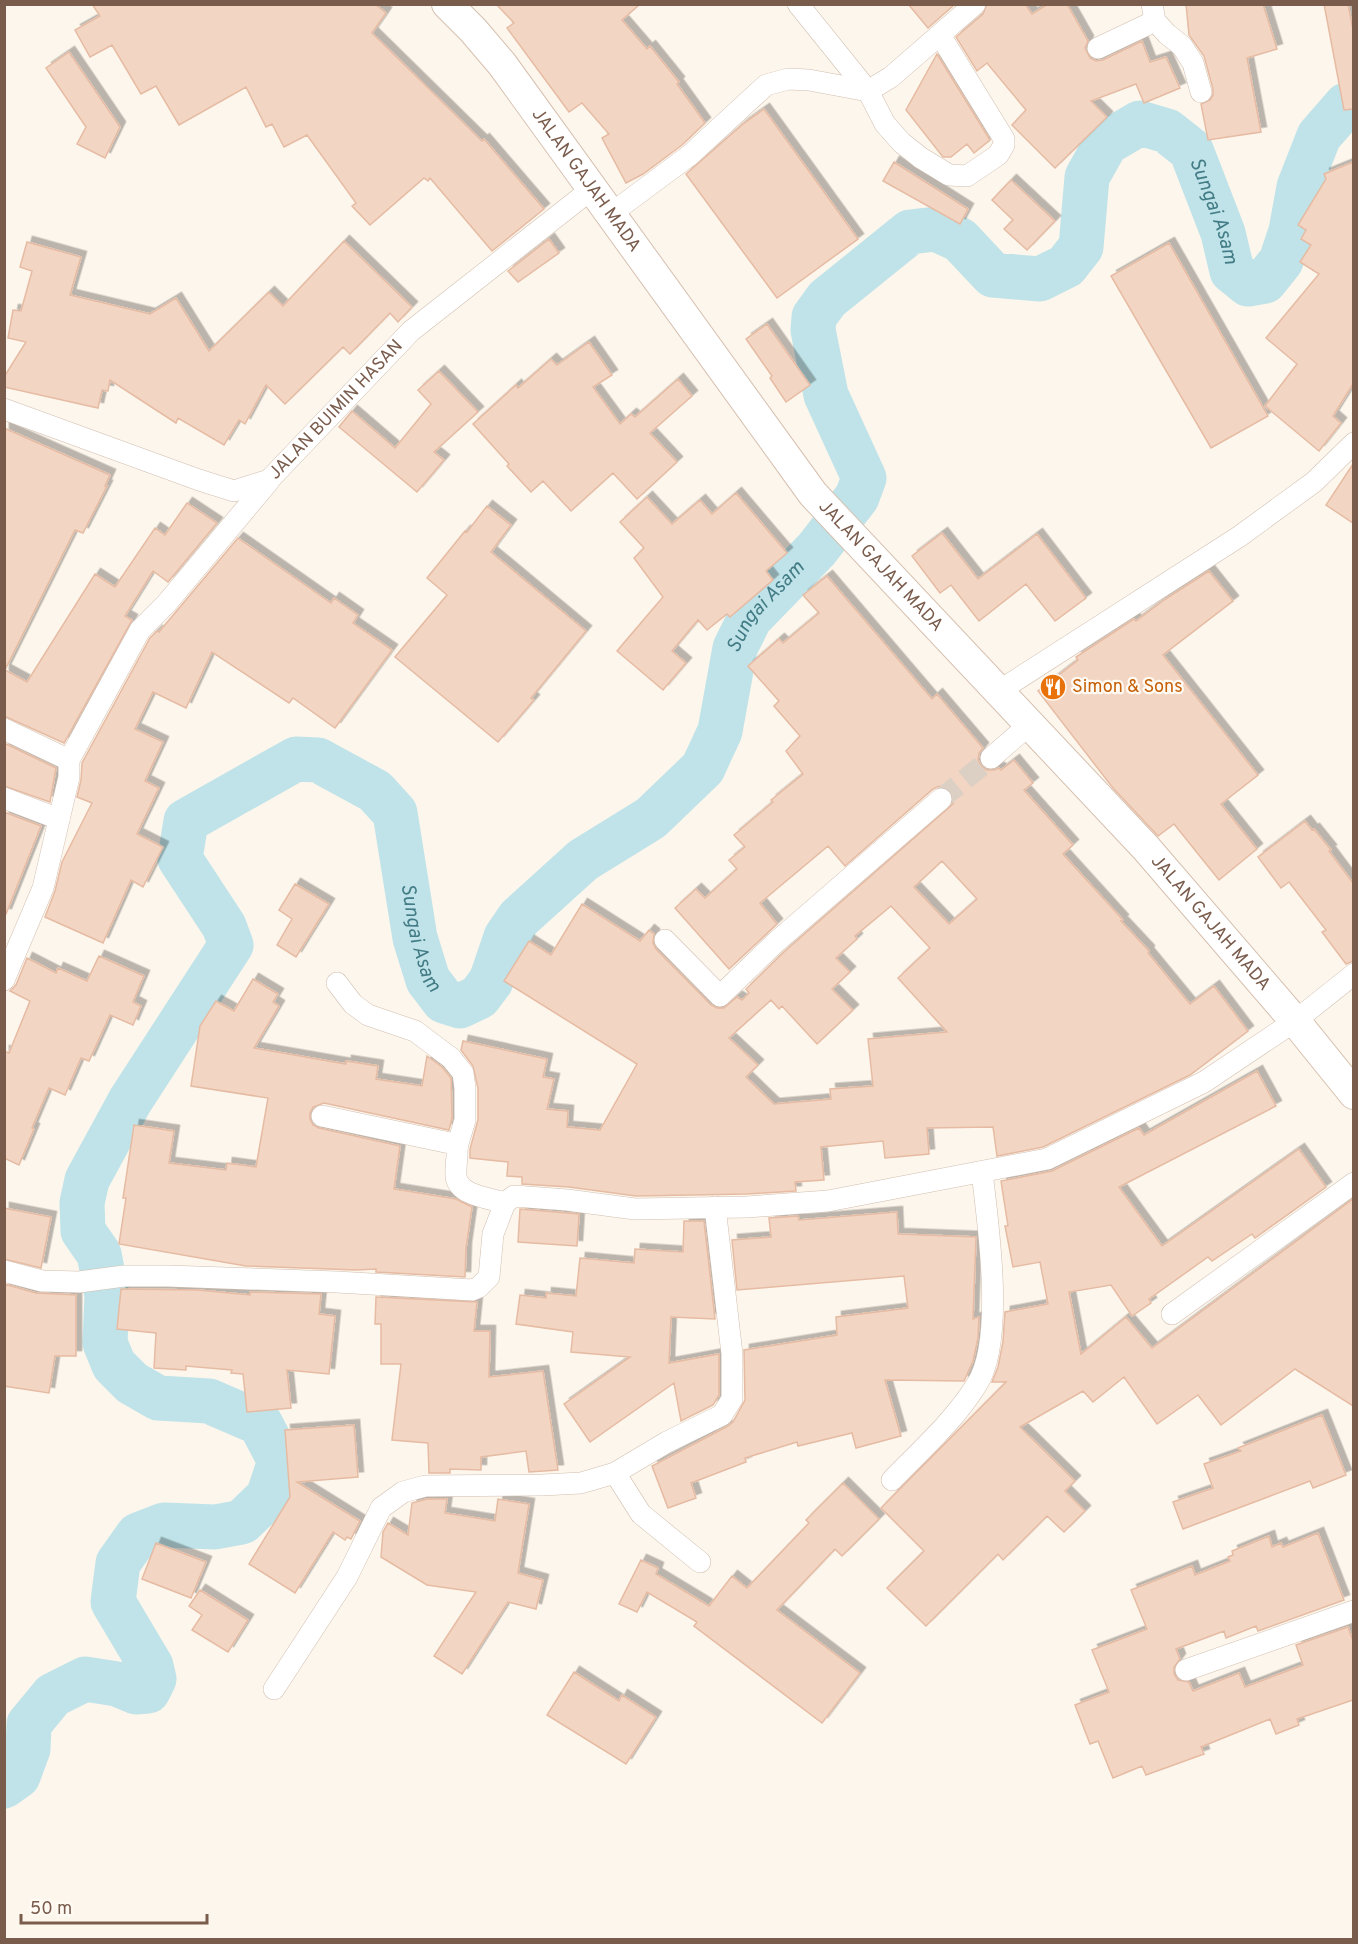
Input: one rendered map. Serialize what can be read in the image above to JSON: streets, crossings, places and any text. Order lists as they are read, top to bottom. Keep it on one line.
{"streets":{"main road":["JALAN GAJAH MADA"],"street":["JALAN BUIMIN HASAN"]},"crossings":[["JALAN GAJAH MADA","JALAN BUIMIN HASAN"]],"water":["Sungai Asam"],"places":{"restaurant":["Simon & Sons"]},"scale_bar":"50 m"}
